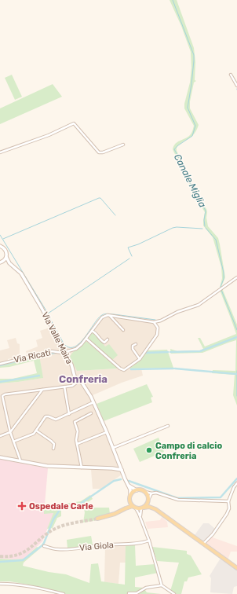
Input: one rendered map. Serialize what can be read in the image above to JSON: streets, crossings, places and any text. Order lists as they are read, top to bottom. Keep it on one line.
{"streets":{"street":["Via Valle Maira","Via Ricati","Via Giola"]},"crossings":[["Via Valle Maira","Via Ricati"]],"districts":["Confreria"],"water":["Canale Miglia"],"places":{"other":["Campo di calcio Confreria"],"health":["Ospedale Carle"]}}
